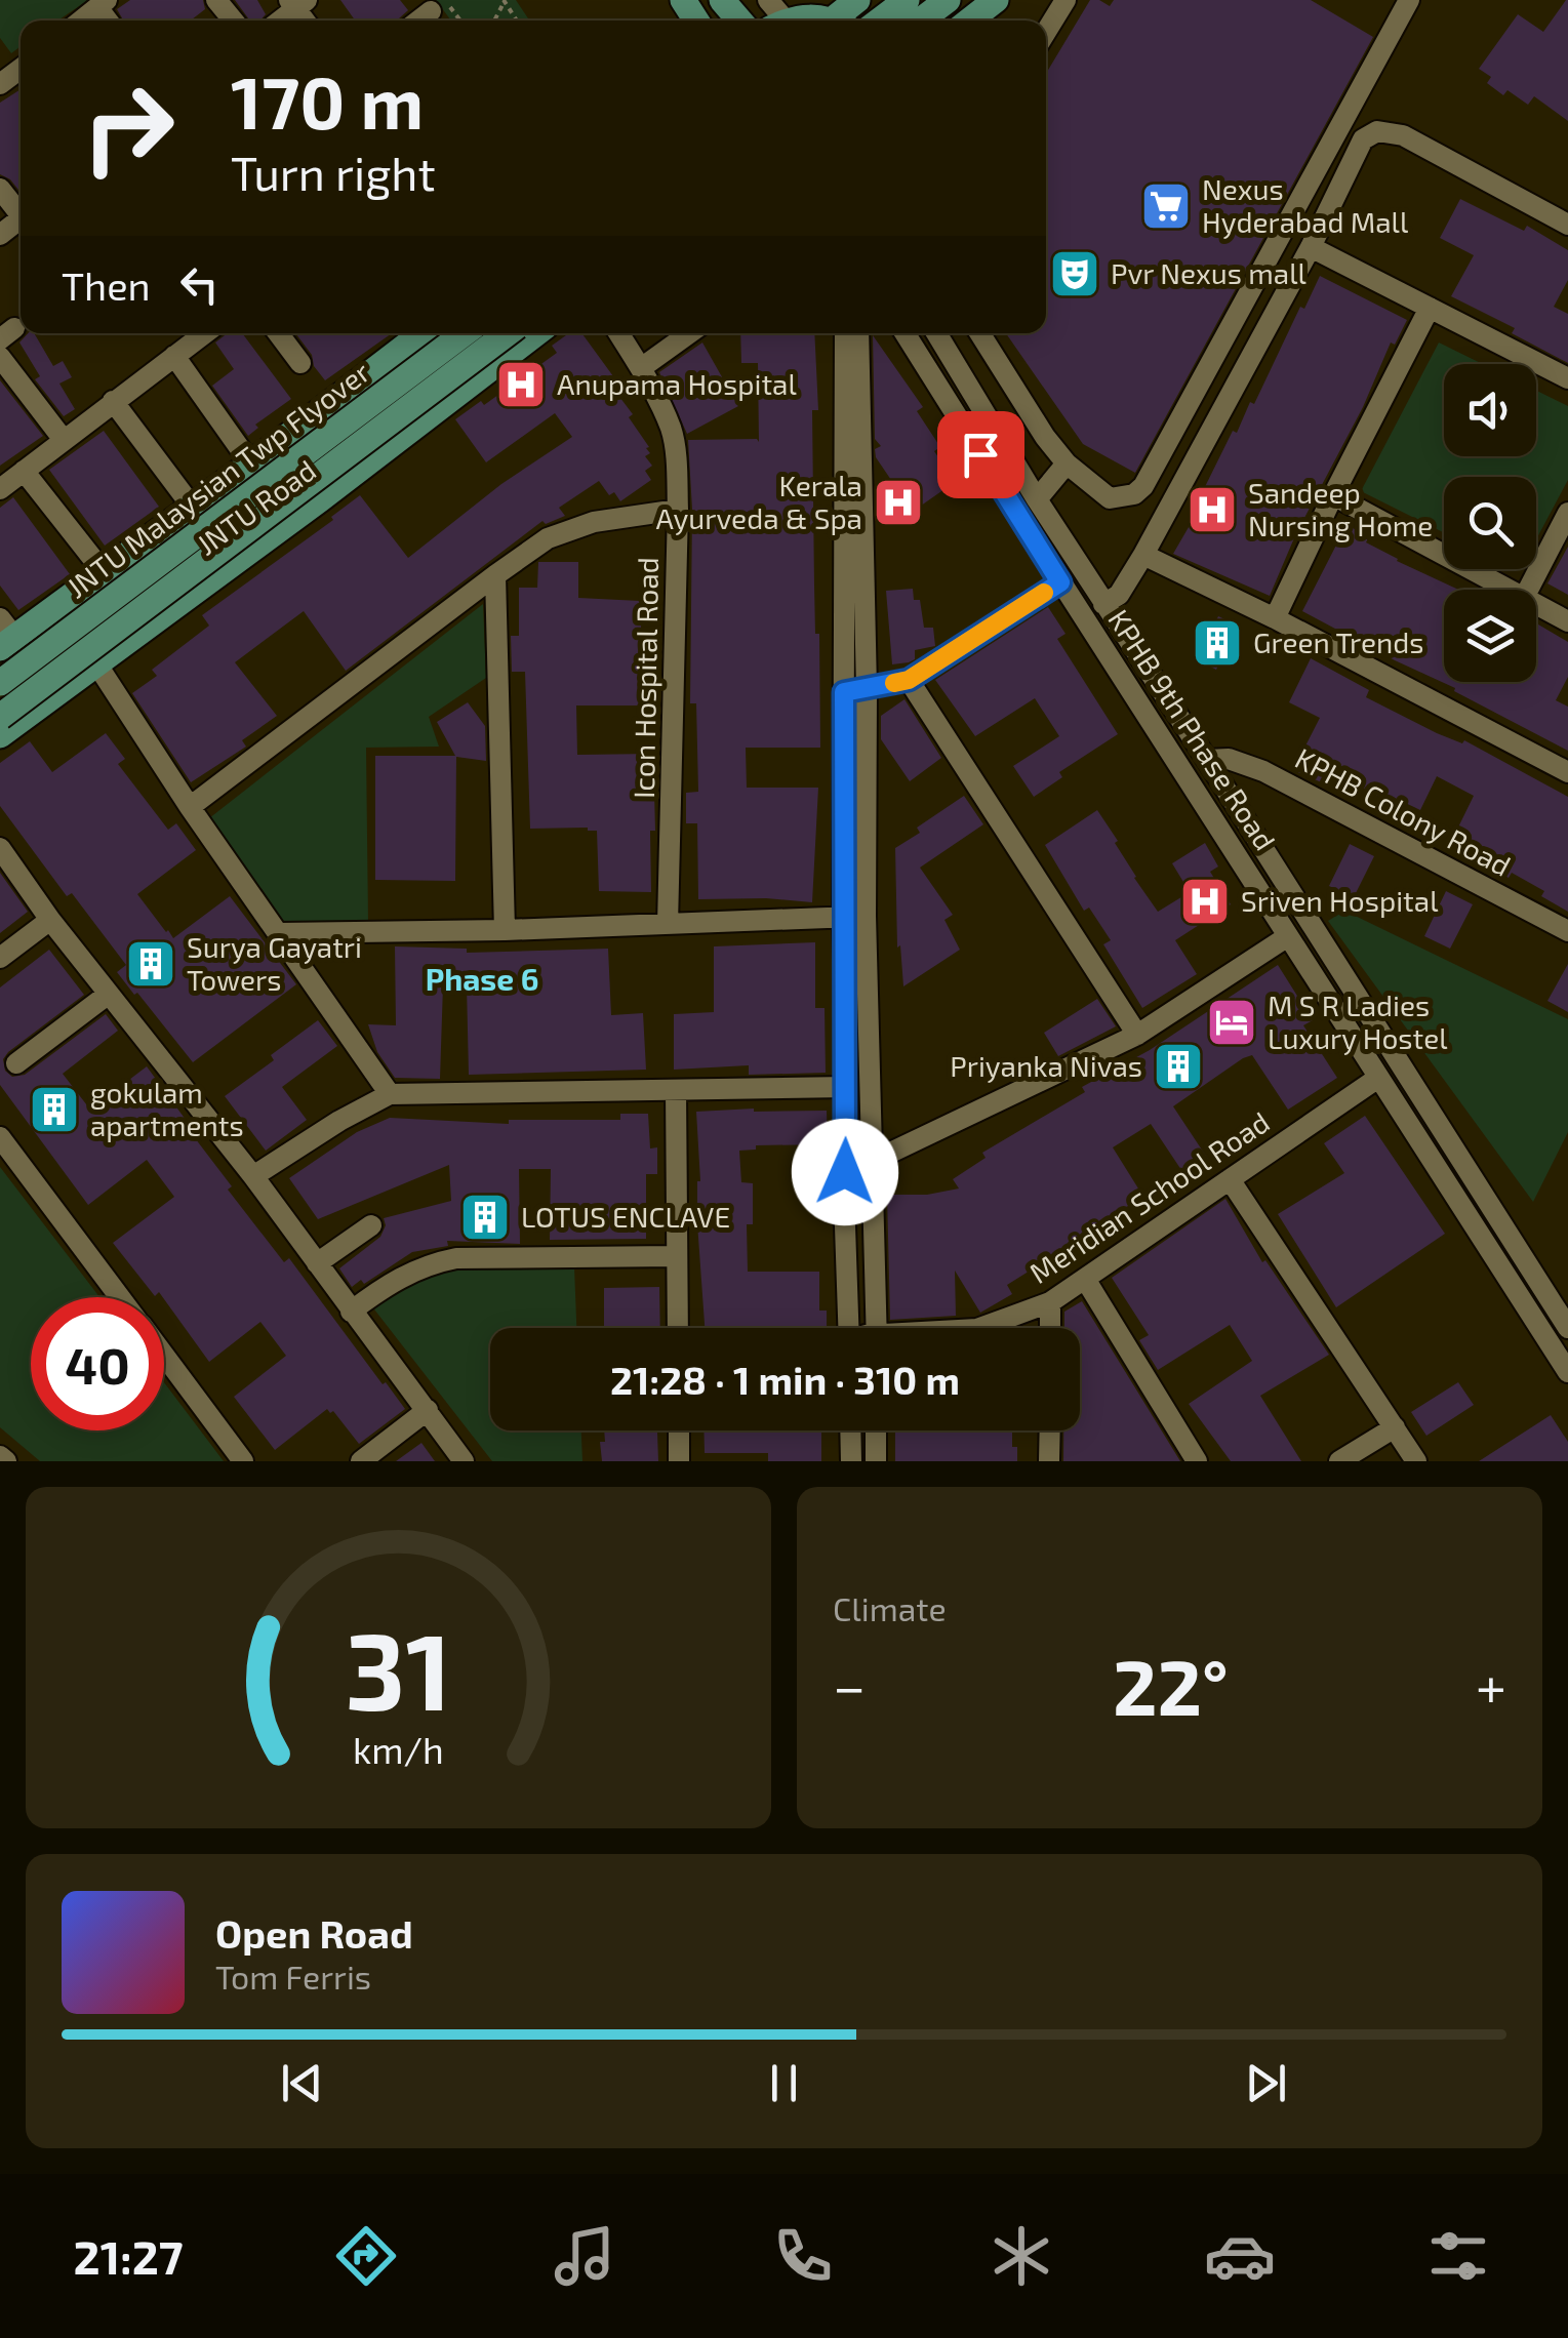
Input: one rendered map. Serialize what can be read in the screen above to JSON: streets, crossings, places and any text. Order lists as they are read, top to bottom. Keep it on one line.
{"streets":{"main road":["JNTU Malaysian Twp Flyover","JNTU Road"],"street":["Icon Hospital Road","KPHB 9th Phase Road","KPHB Colony Road","Meridian School Road"]},"crossings":[["KPHB 9th Phase Road","KPHB Colony Road"],["KPHB 9th Phase Road","Meridian School Road"]],"districts":["Phase 6"],"places":{"supermarket":["Nexus Hyderabad Mall"],"theatre":["Pvr Nexus mall"],"hospital":["Anupama Hospital","Kerala Ayurveda & Spa","Sandeep Nursing Home","Sriven Hospital"],"building":["Green Trends","Surya Gayatri Towers","Priyanka Nivas","gokulam apartments","LOTUS ENCLAVE"],"hotel":["M S R Ladies Luxury Hostel"]},"page":{"turn":["170 m","Turn right"],"then":"Then","limit":"40","trip":"21:28 · 1 min · 310 m","tile":"Climate","heat":["−","22°","+"],"song":["Open Road","Tom Ferris"],"tabs":"21:27","gauge":["31","km/h"]}}
